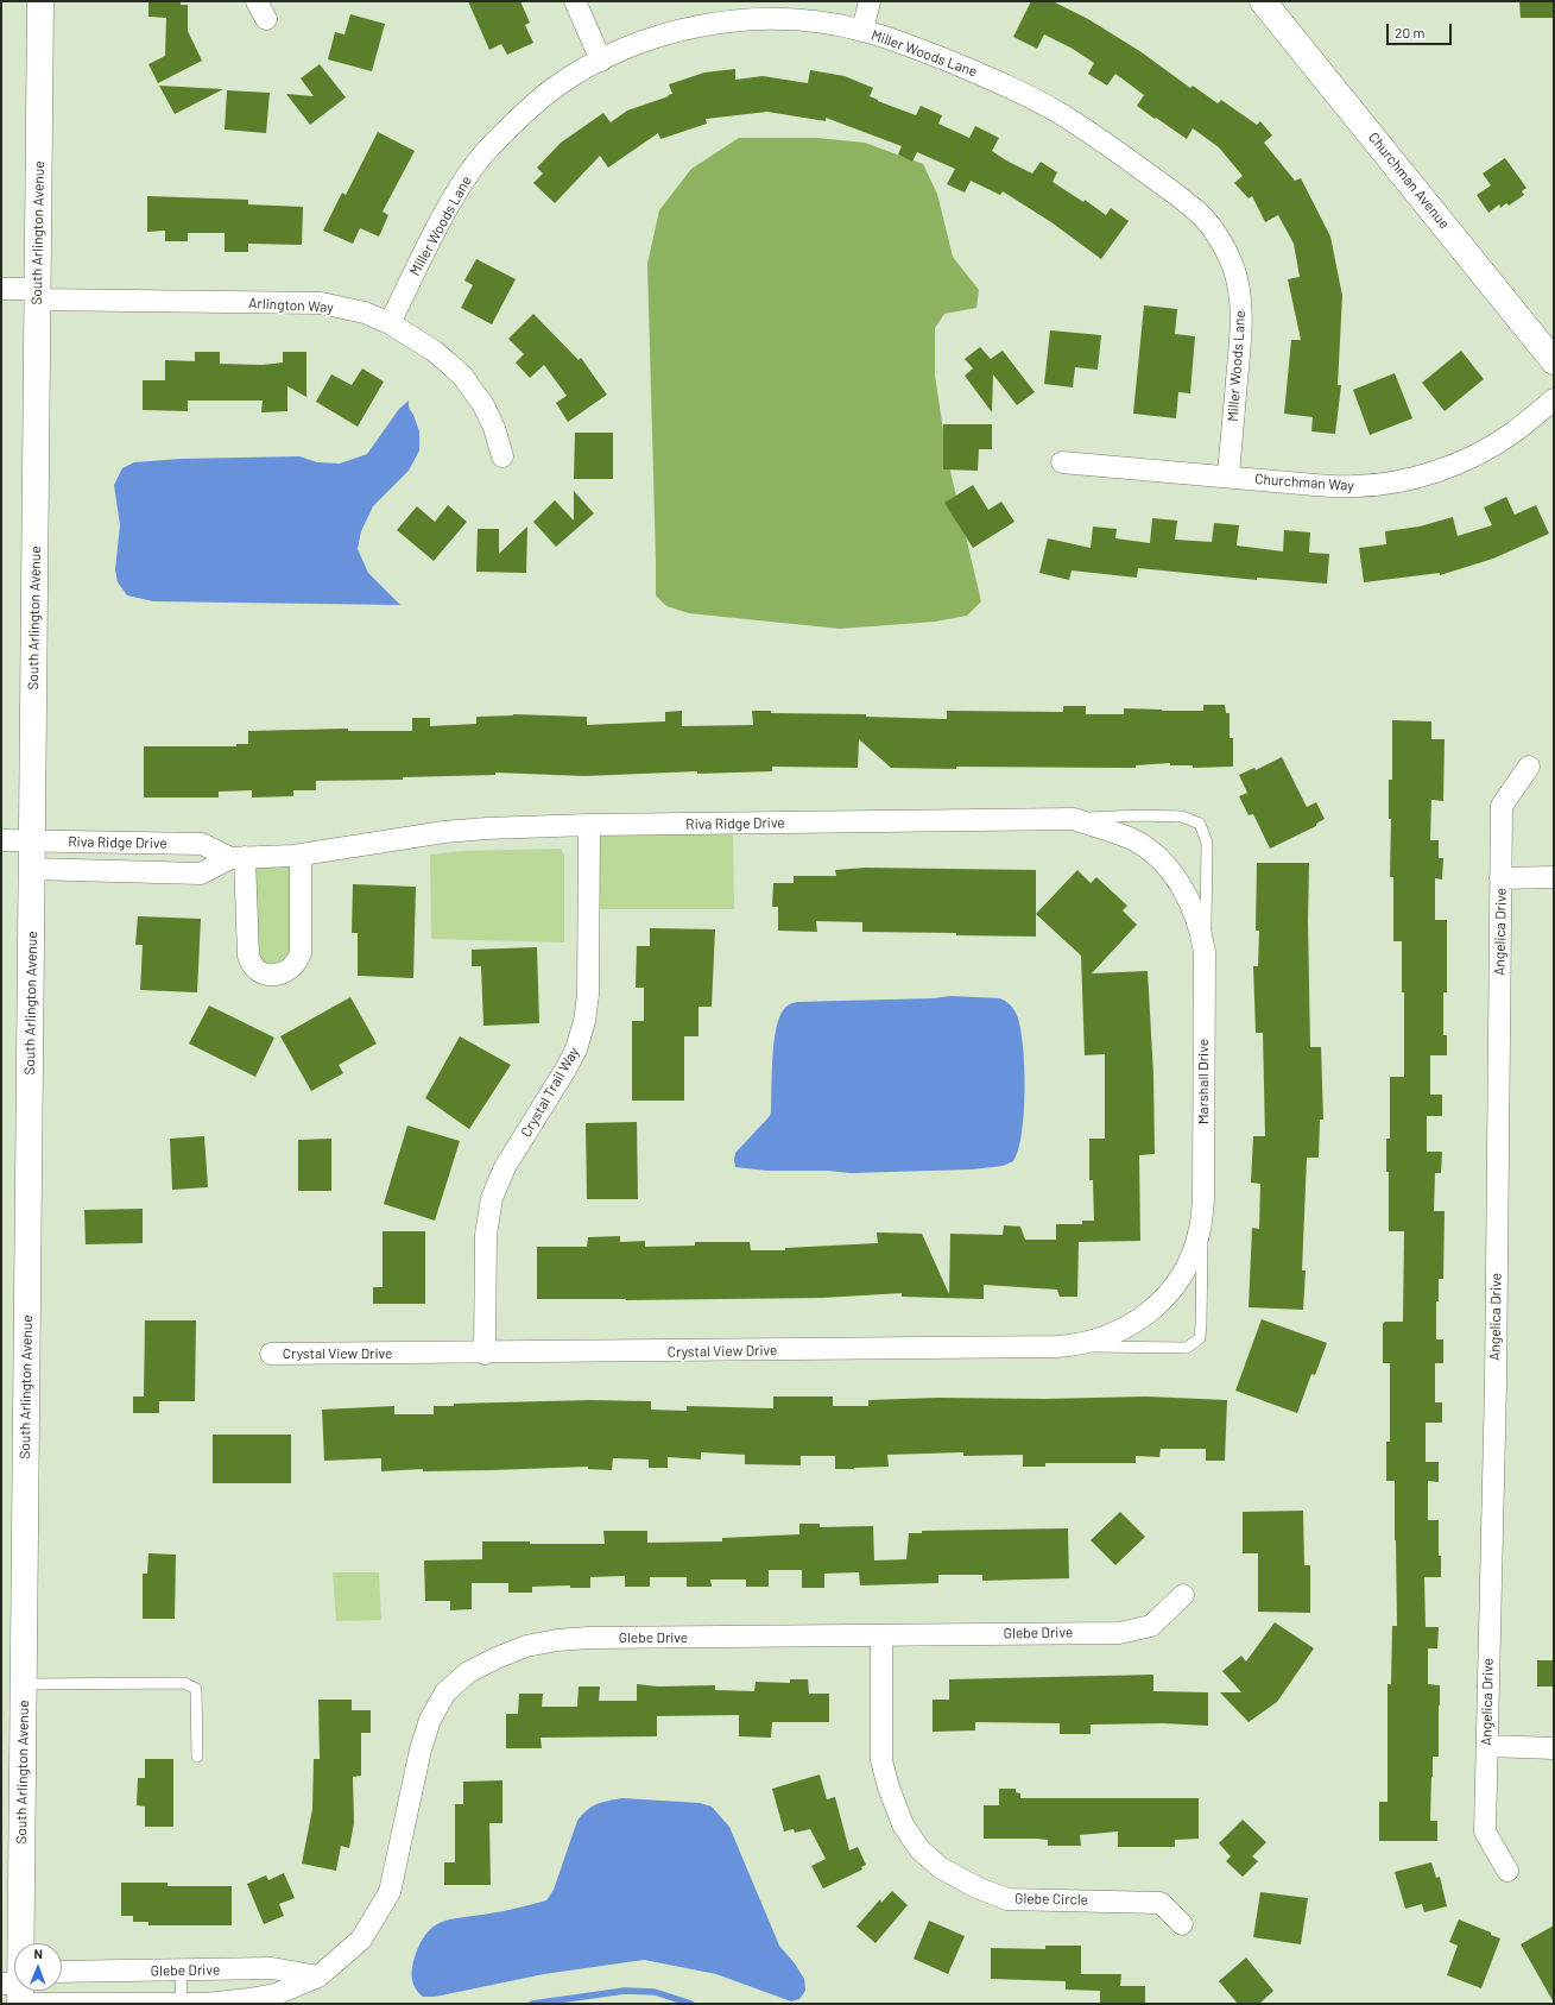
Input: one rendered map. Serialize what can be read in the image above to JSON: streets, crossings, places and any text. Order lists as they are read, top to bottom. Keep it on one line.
{"streets":{"main road":["Churchman Avenue","South Arlington Avenue"],"street":["Miller Woods Lane","Arlington Way","Churchman Way","Riva Ridge Drive","Angelica Drive","Marshall Drive","Crystal Trail Way","Crystal View Drive","Glebe Drive","Glebe Circle"]},"crossings":[["Miller Woods Lane","Arlington Way"],["Miller Woods Lane","Churchman Way"],["South Arlington Avenue","Arlington Way"],["South Arlington Avenue","Riva Ridge Drive"],["Riva Ridge Drive","Marshall Drive"],["Riva Ridge Drive","Crystal Trail Way"],["Marshall Drive","Crystal View Drive"],["Crystal Trail Way","Crystal View Drive"],["Glebe Drive","Glebe Circle"]],"scale_bar":"20 m","north":"top"}
